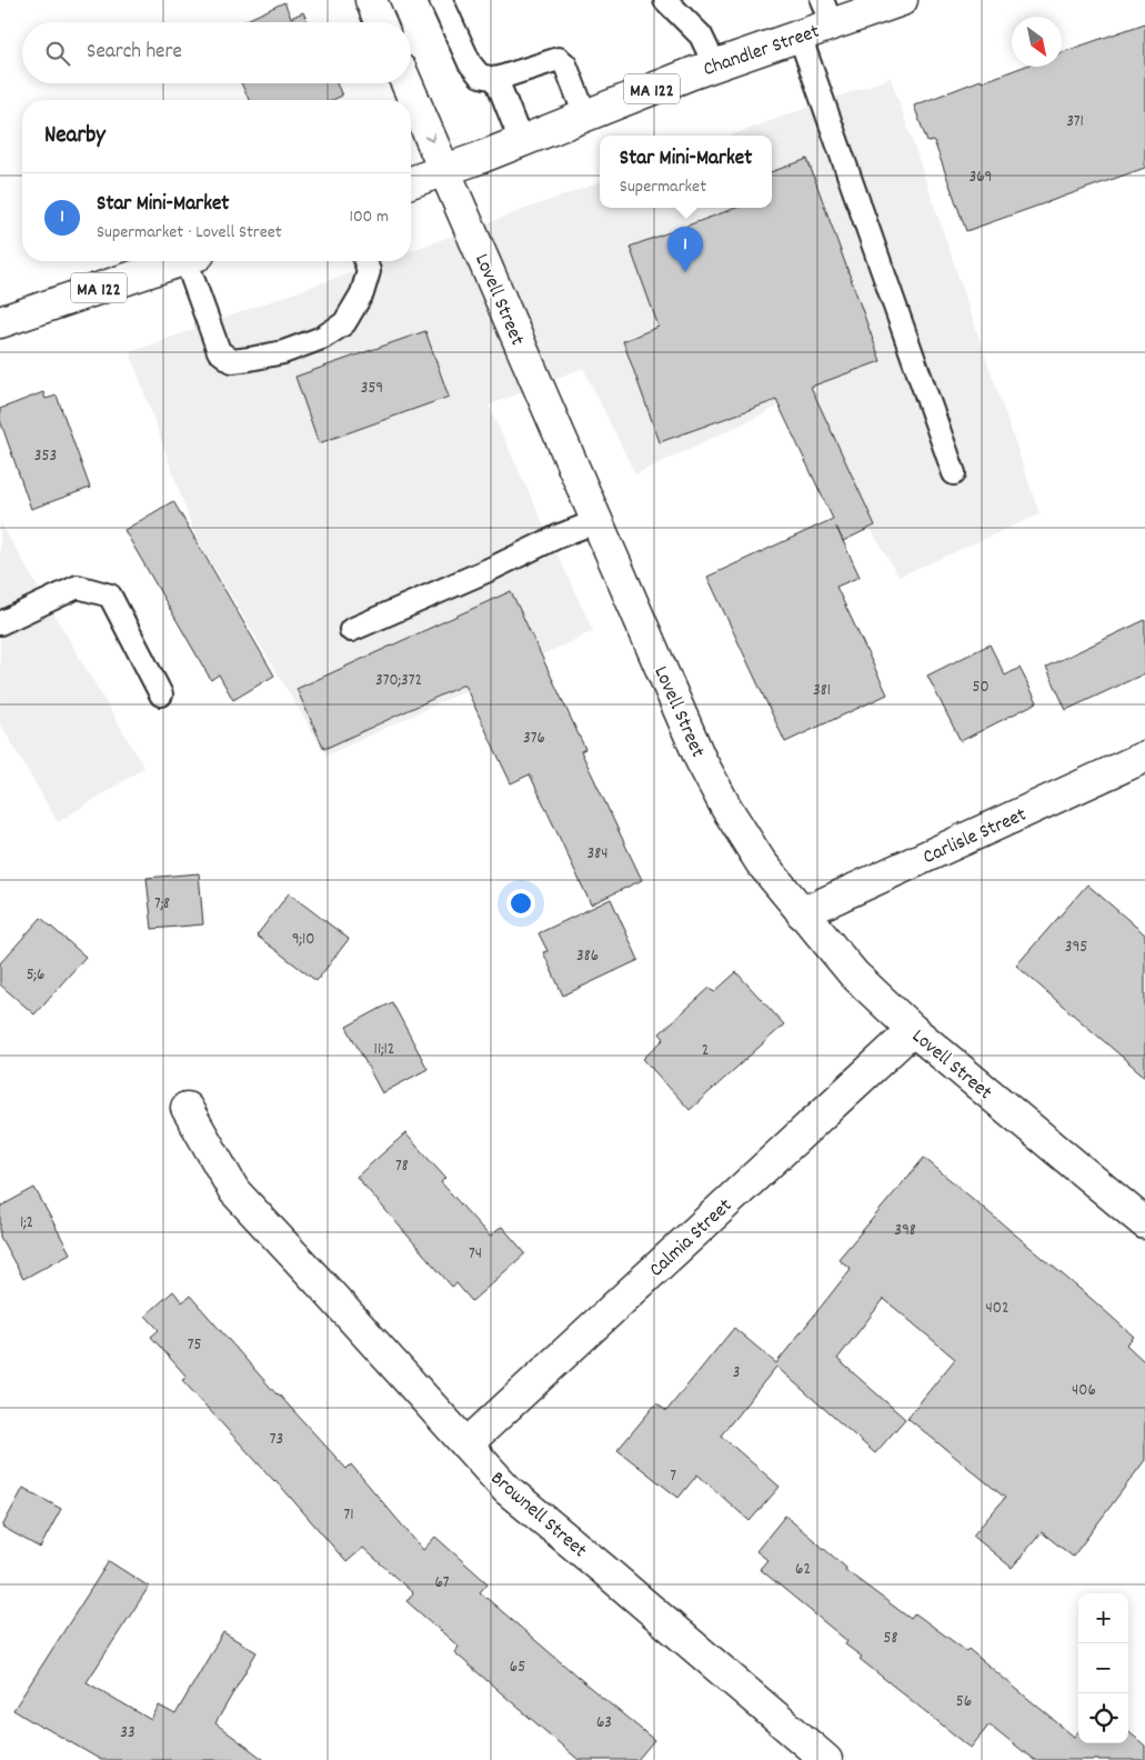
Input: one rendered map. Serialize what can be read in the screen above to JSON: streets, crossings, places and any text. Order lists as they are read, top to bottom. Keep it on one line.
{"streets":{"street":["Chandler Street","MA 122","Lovell Street","Carlisle Street","Calmia Street","Brownell Street"]},"crossings":[["Chandler Street","Lovell Street"],["Lovell Street","Carlisle Street"],["Lovell Street","Calmia Street"],["Calmia Street","Brownell Street"]],"house_numbers":["371","369","359","353","370;372","50","381","376","384","7;8","9;10","395","386","5;6","11;12","2","78","1;2","398","74","402","75","3","406","73","7","71","62","67","58","65","56","63","33"],"north":"bottom right","page":{"search":"Search here","heading":"Nearby","popup":["Star Mini-Market","Supermarket"],"list":[{"mark":"1","name":"Star Mini-Market","note":"Supermarket · Lovell Street","value":"100 m"}],"pins":"1","map_buttons":["+","−"]}}
